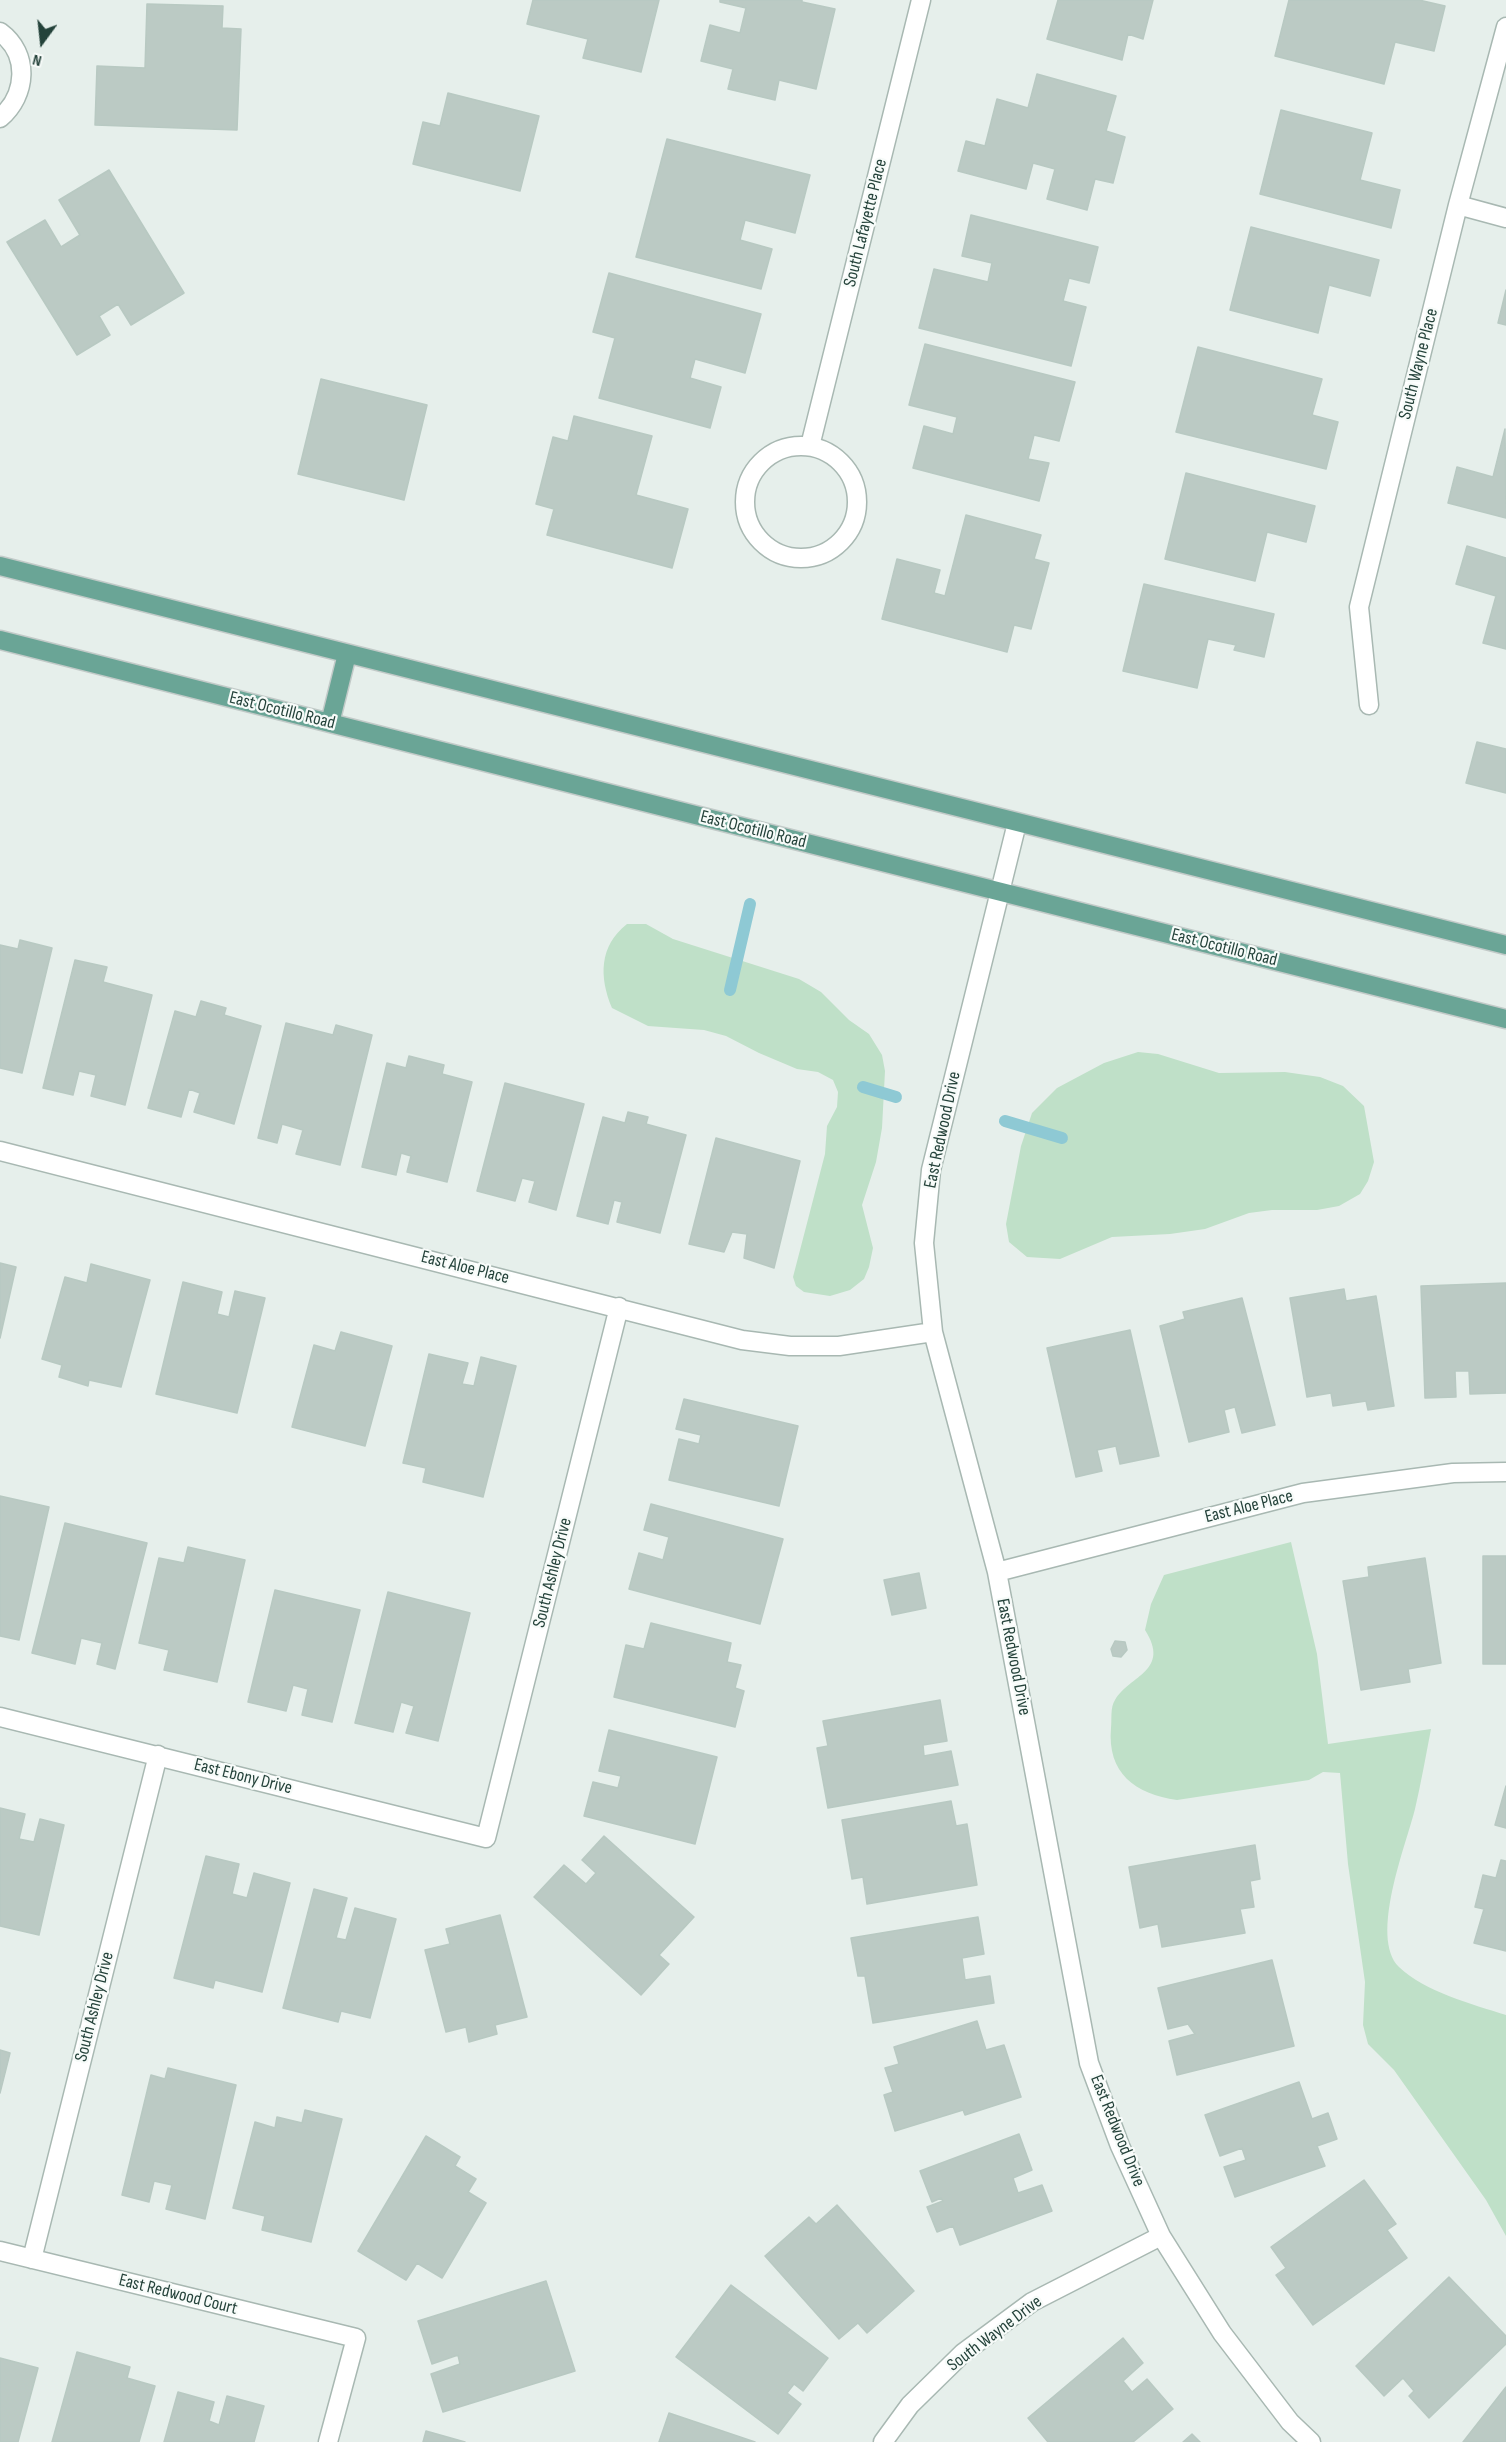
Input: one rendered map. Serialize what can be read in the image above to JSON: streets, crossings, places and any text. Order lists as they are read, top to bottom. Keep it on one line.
{"streets":{"main road":["East Ocotillo Road"],"street":["South Lafayette Place","South Wayne Place","East Redwood Drive","East Aloe Place","South Ashley Drive","East Ebony Drive","East Redwood Court","South Wayne Drive"]},"crossings":[["East Ocotillo Road","East Redwood Drive"],["East Redwood Drive","East Aloe Place"],["East Redwood Drive","South Wayne Drive"],["East Aloe Place","South Ashley Drive"],["South Ashley Drive","East Ebony Drive"],["South Ashley Drive","East Redwood Court"]],"north":"bottom"}
